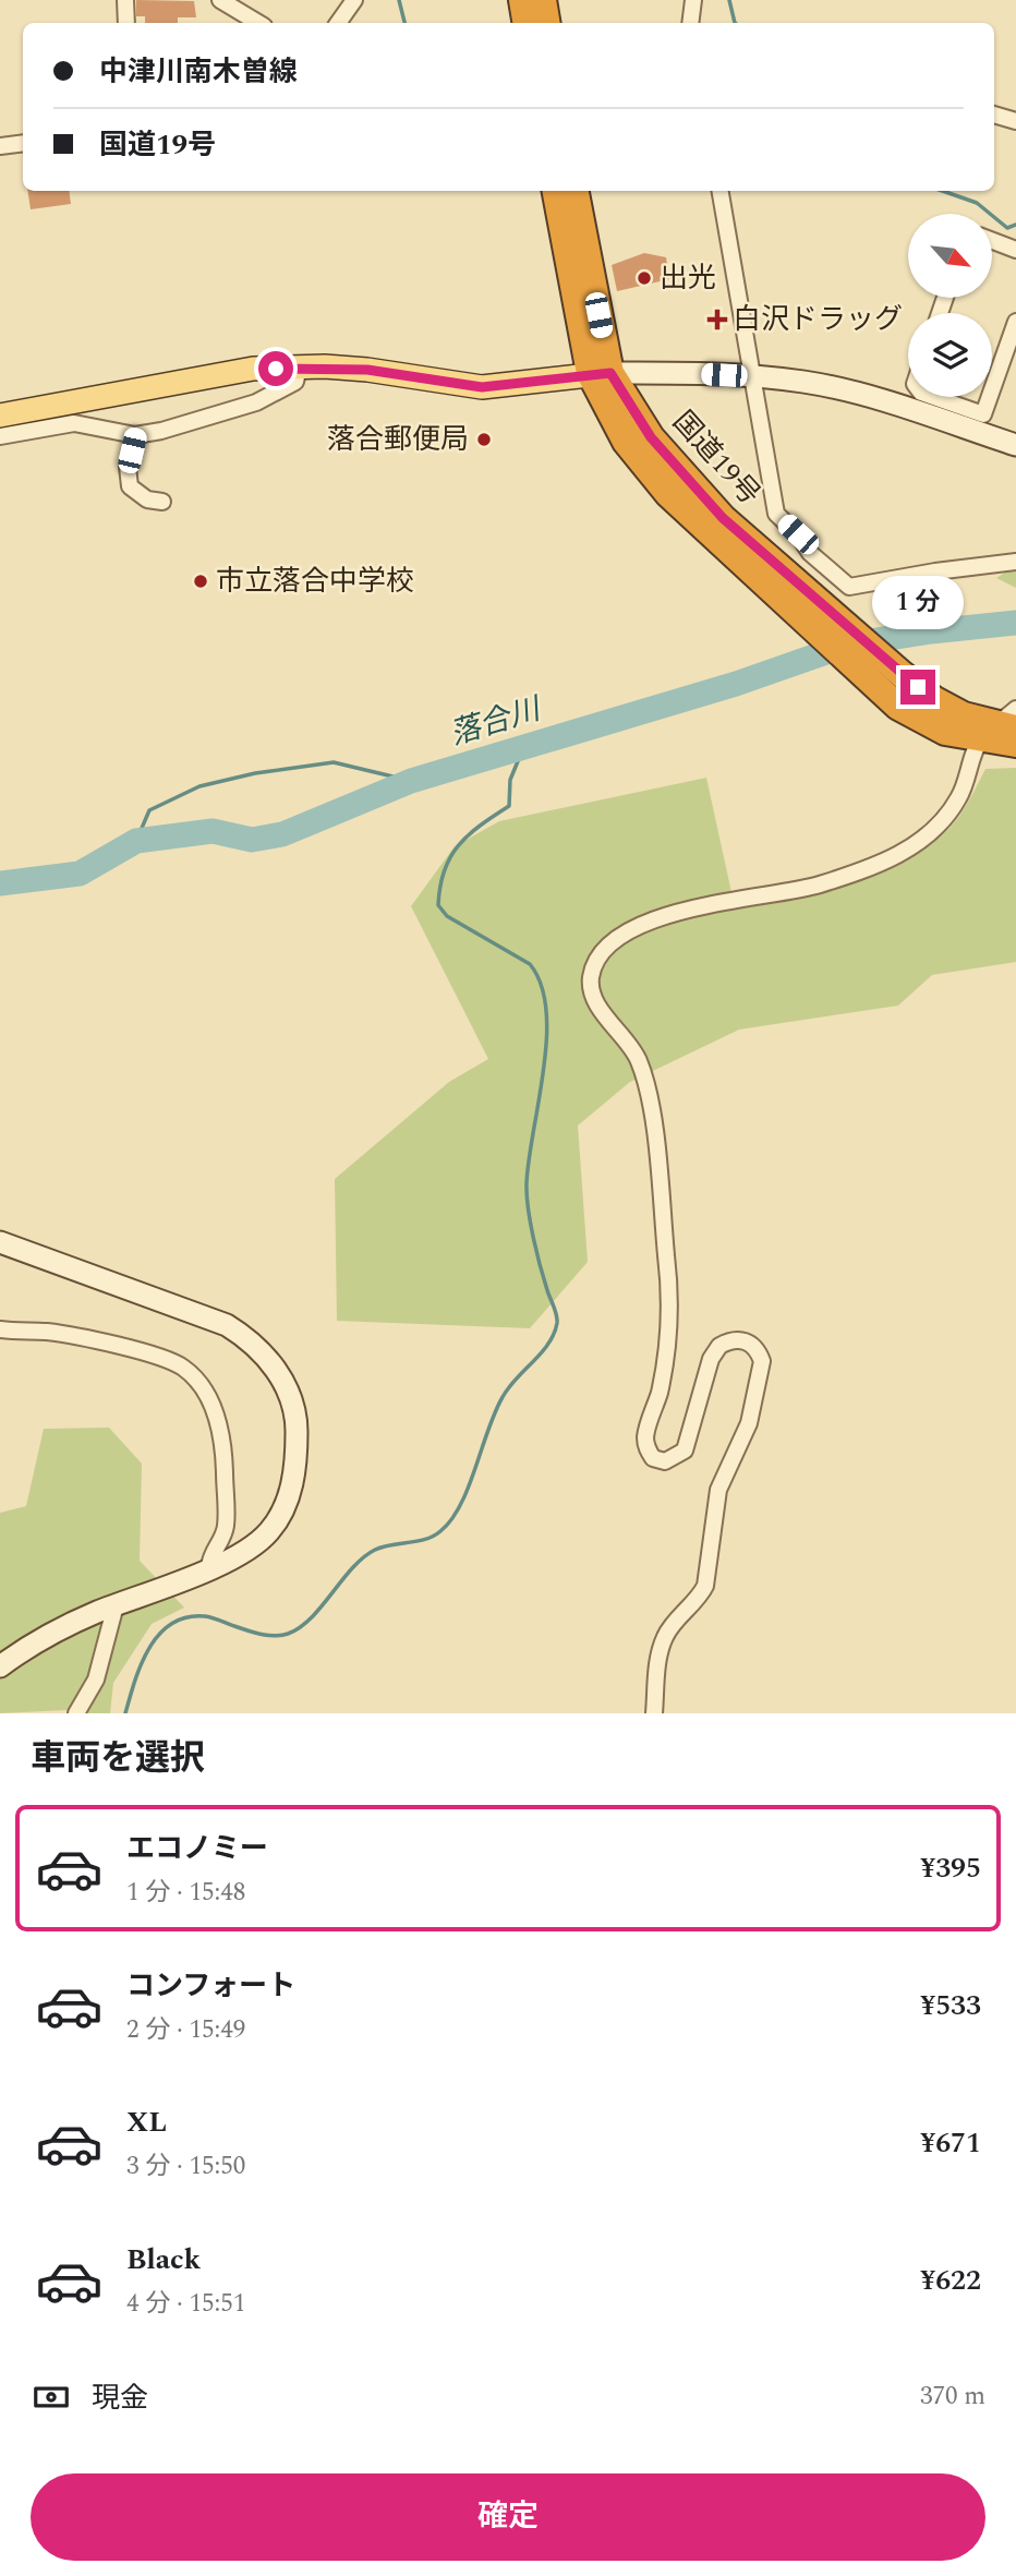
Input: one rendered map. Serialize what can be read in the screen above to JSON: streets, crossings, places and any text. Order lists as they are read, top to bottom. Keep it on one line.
{"streets":{"highway":["国道19号"]},"water":["落合川"],"places":{"other":["出光","落合郵便局","市立落合中学校"],"health":["白沢ドラッグ"]},"north":"bottom right","page":{"banner":["中津川南木曽線","国道19号"],"bubble":"1 分","heading":"車両を選択","list":[{"name":"エコノミー","note":"1 分 · 15:48","value":"¥395"},{"name":"コンフォート","note":"2 分 · 15:49","value":"¥533"},{"name":"XL","note":"3 分 · 15:50","value":"¥671"},{"name":"Black","note":"4 分 · 15:51","value":"¥622"}],"pay":["現金","370 m"],"buttons":"確定"}}
